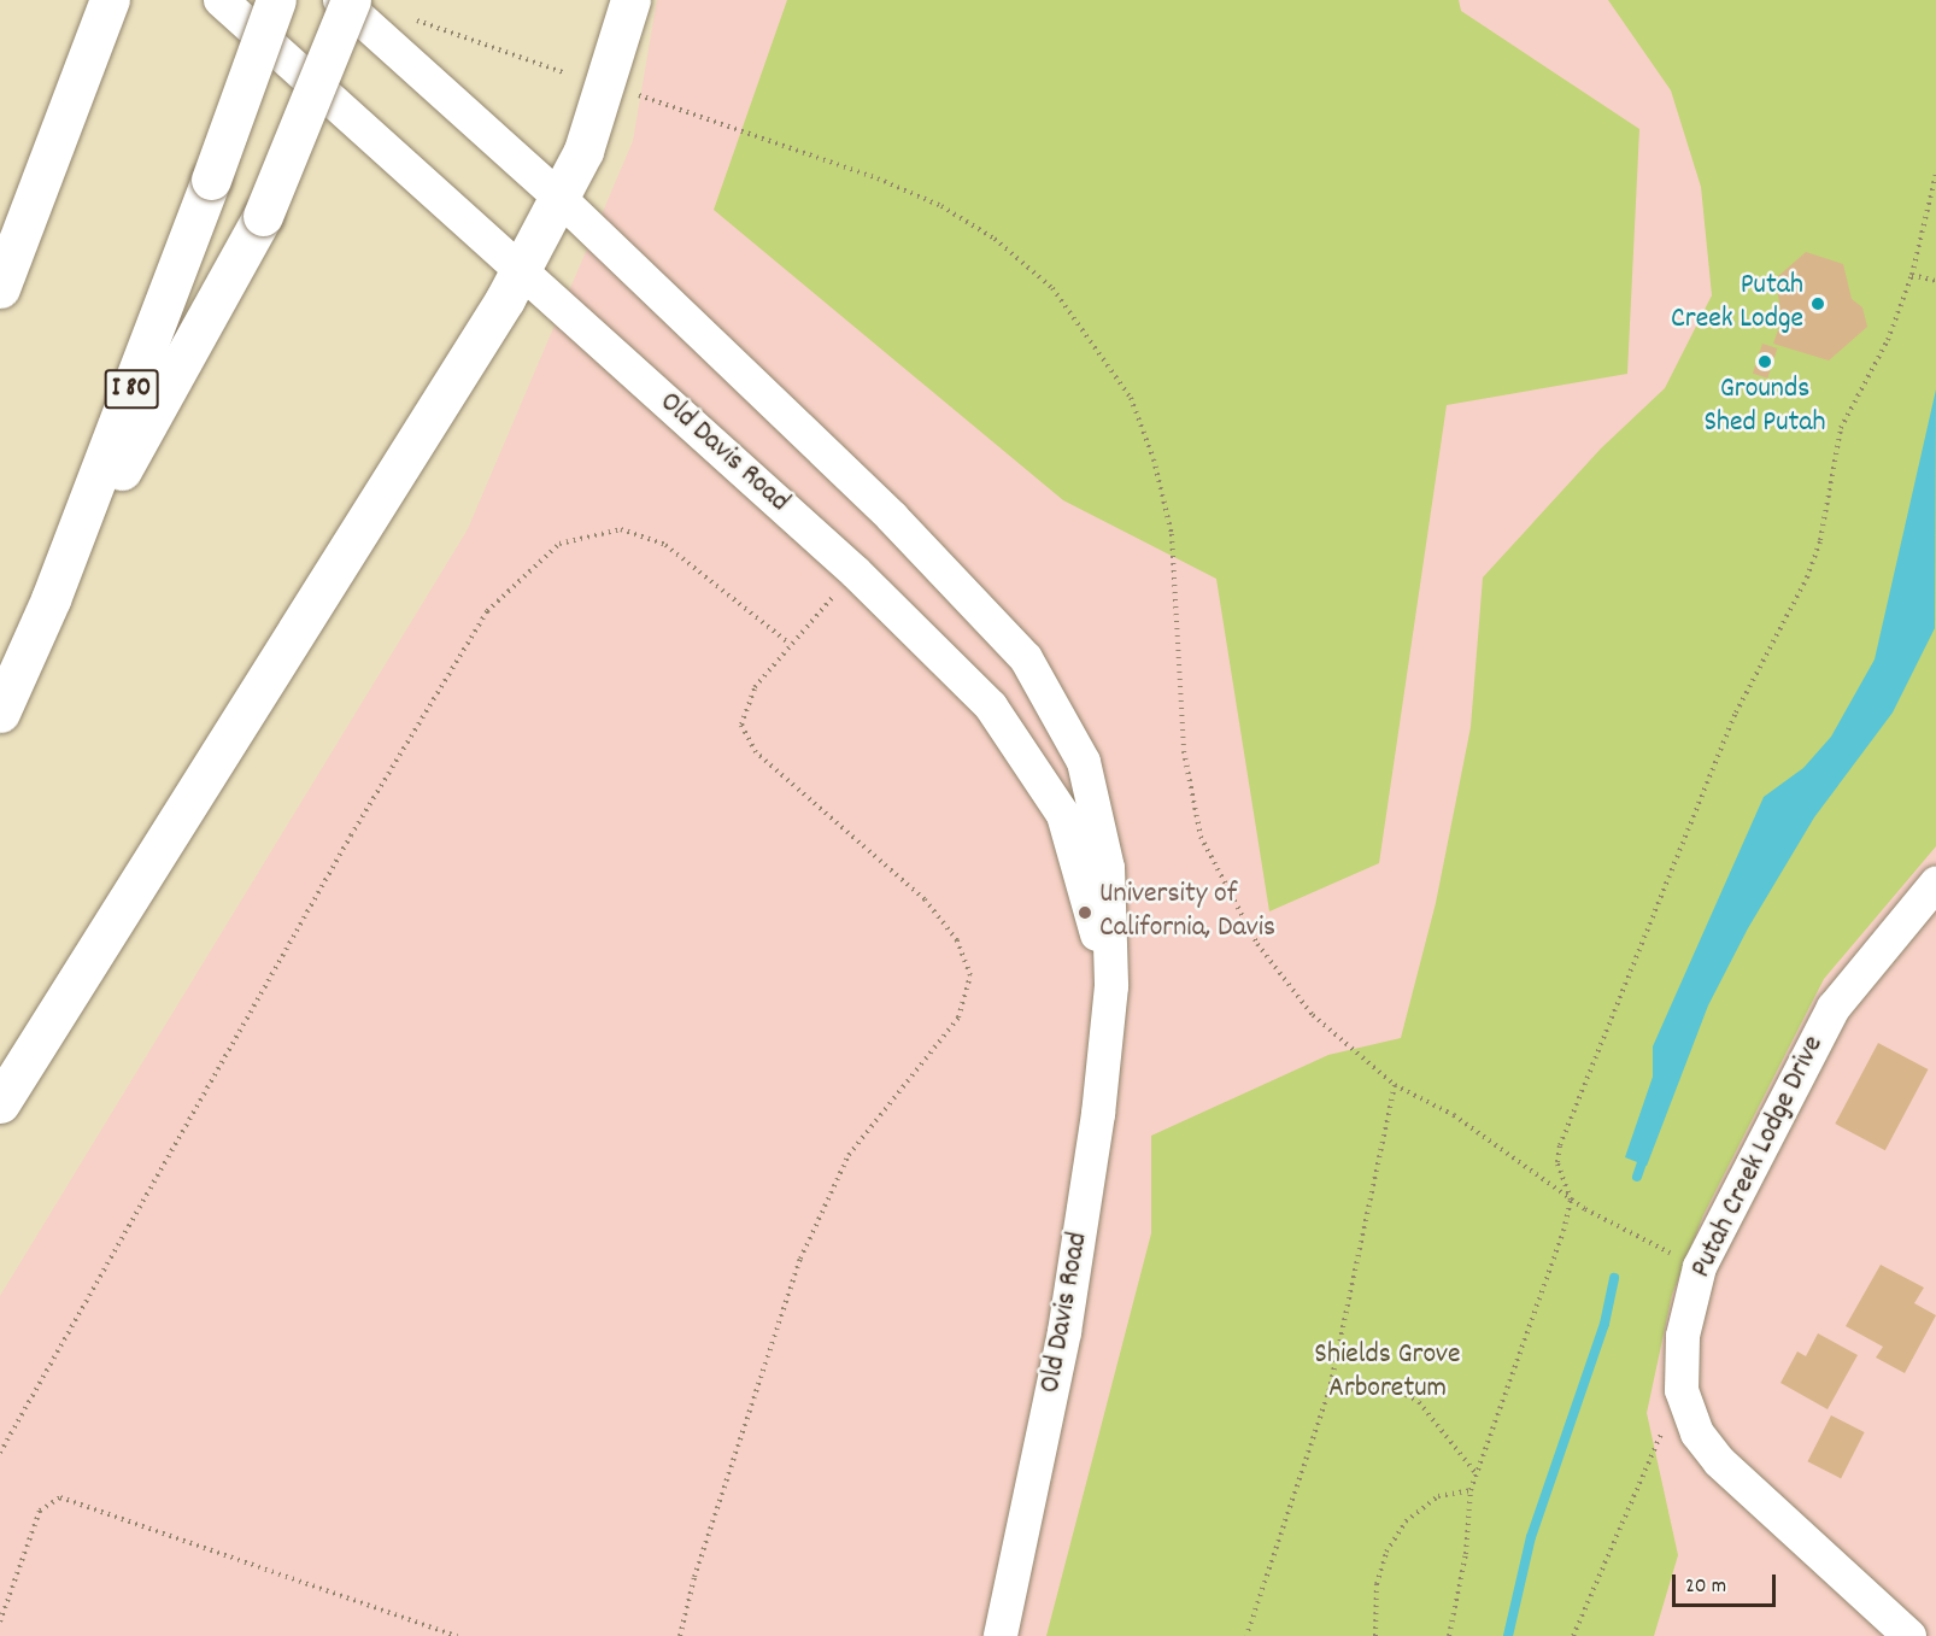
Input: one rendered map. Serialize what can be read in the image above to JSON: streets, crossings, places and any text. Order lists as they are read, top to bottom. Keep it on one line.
{"streets":{"highway":["I 80"],"street":["Old Davis Road","Putah Creek Lodge Drive"]},"parks":["Shields Grove Arboretum"],"places":["Putah Creek Lodge","Grounds Shed Putah","University of California, Davis"],"scale_bar":"20 m"}
